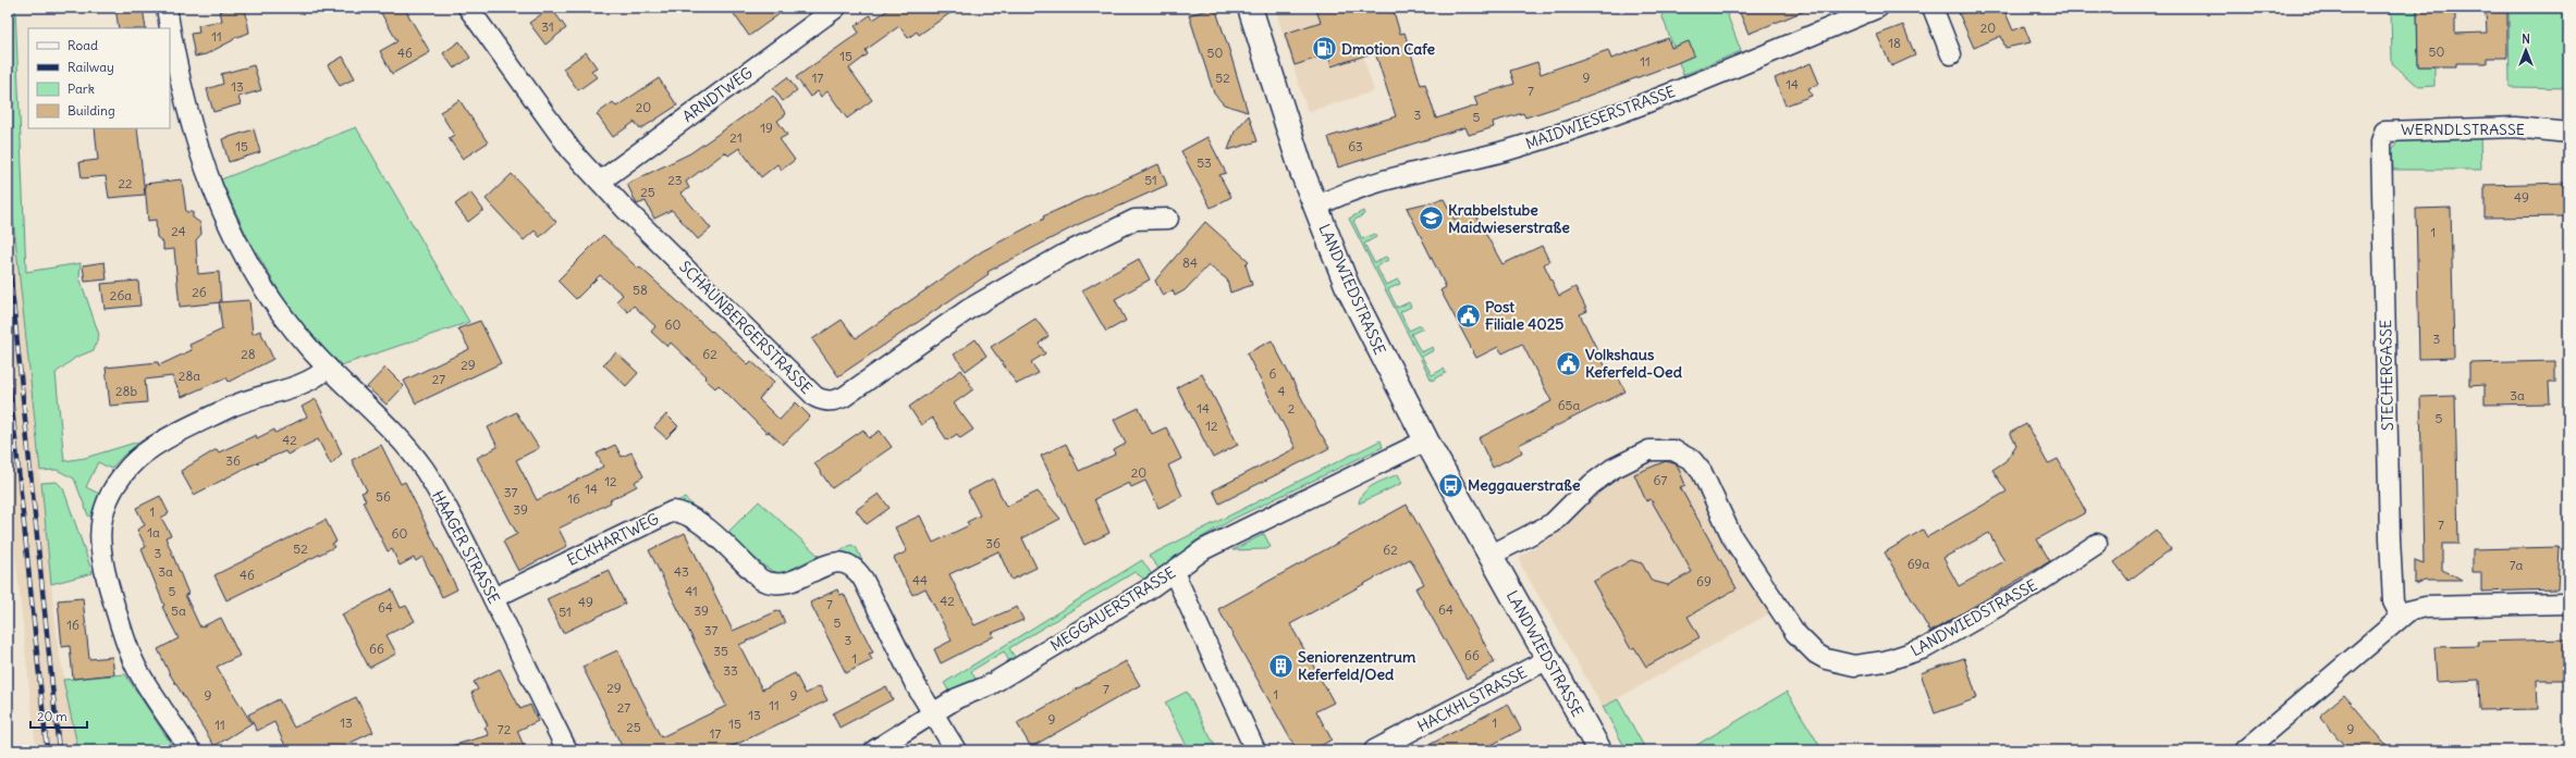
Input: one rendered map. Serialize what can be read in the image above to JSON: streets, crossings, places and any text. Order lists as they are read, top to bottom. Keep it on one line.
{"streets":{"main road":["LANDWIEDSTRASSE"],"street":["ARNDTWEG","MAIDWIESERSTRASSE","WERNDLSTRASSE","SCHAUNBERGERSTRASSE","STECHERGASSE","ECKHARTWEG","HAAGER STRASSE","MEGGAUERSTRASSE","HACKHLSTRASSE"]},"crossings":[["ARNDTWEG","SCHAUNBERGERSTRASSE"],["MAIDWIESERSTRASSE","LANDWIEDSTRASSE"],["WERNDLSTRASSE","STECHERGASSE"],["LANDWIEDSTRASSE","MEGGAUERSTRASSE"],["LANDWIEDSTRASSE","HACKHLSTRASSE"],["ECKHARTWEG","HAAGER STRASSE"],["ECKHARTWEG","MEGGAUERSTRASSE"]],"places":{"fuel station":["Dmotion Cafe"],"school or university":["Krabbelstube Maidwieserstraße"],"public building":["Post Filiale 4025","Volkshaus Keferfeld-Oed"],"bus stop":["Meggauerstraße"],"building":["Seniorenzentrum Keferfeld/Oed"]},"house_numbers":["31","20","11","18","50","46","50","15","11","17","52","9","14","13","7","20","3","5","19","21","15","63","53","23","51","22","25","49","24","1","84","58","26","26a","60","3","28","62","29","6","28a","27","28b","4","3a","65a","14","2","5","12","42","36","20","67","12","14","37","56","16","39","1","7","1a","60","36","52","62","3","69a","7a","3a","43","46","44","69","5","41","42","49","7","64","64","5a","39","51","5","16","37","3","66","35","66","1","33","29","7","1","9","9","11","27","13","9","13","1","15","11","25","72","9","17"],"legend":["Road","Railway","Park","Building"],"scale_bar":"20 m","north":"top"}
